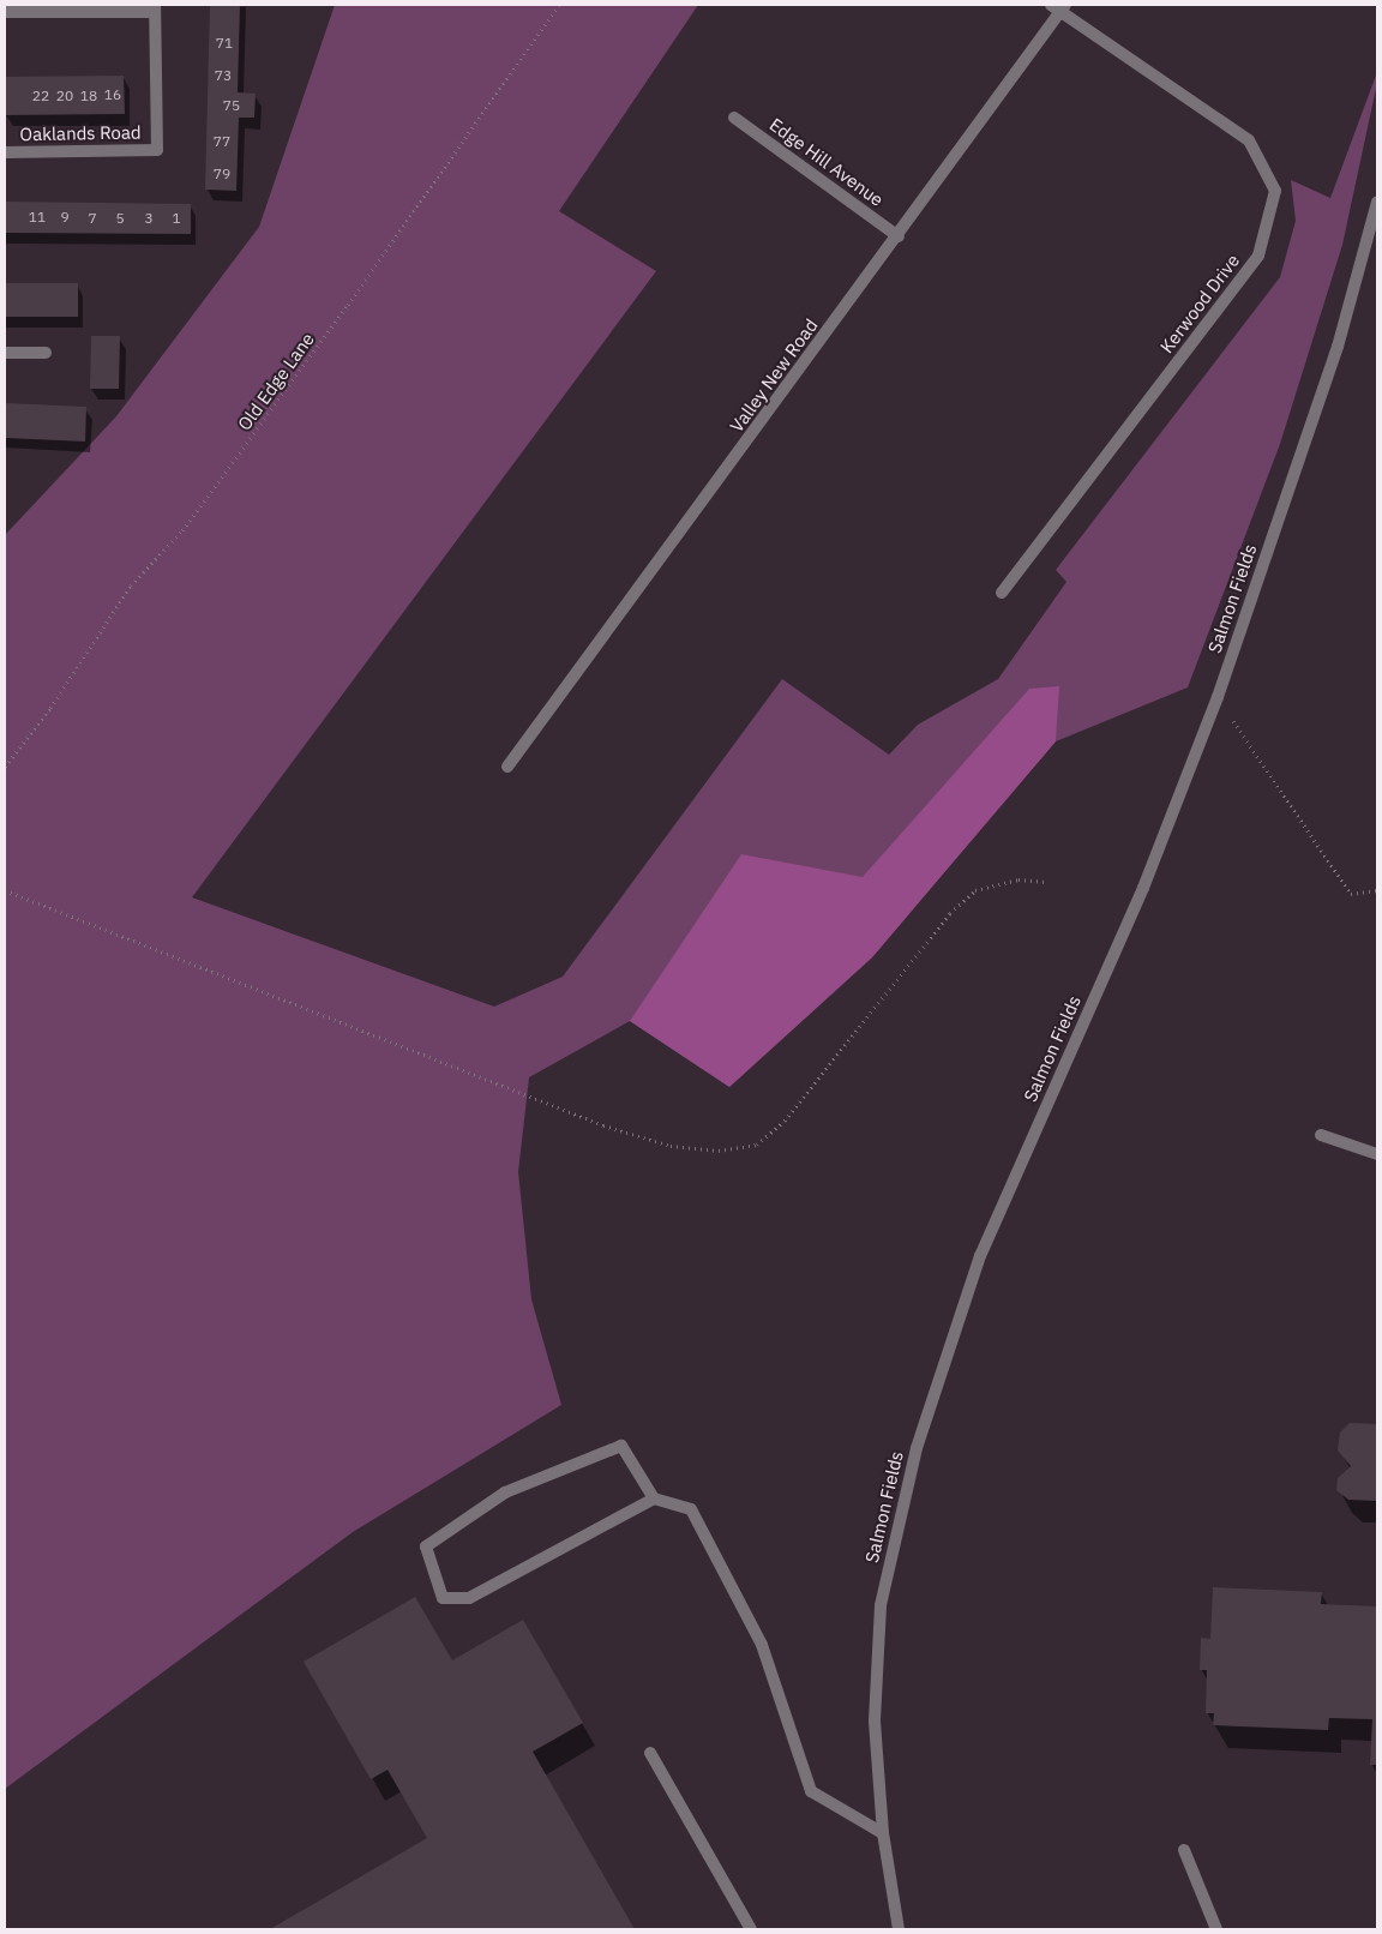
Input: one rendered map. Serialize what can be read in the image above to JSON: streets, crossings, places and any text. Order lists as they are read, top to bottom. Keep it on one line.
{"streets":{"street":["Oaklands Road","Edge Hill Avenue","Kerwood Drive","Valley New Road","Salmon Fields"],"path":["Old Edge Lane"]},"crossings":[["Edge Hill Avenue","Valley New Road"],["Kerwood Drive","Valley New Road"]],"house_numbers":["71","73","16","22","20","18","75","77","79","11","9","7","5","3","1"]}
